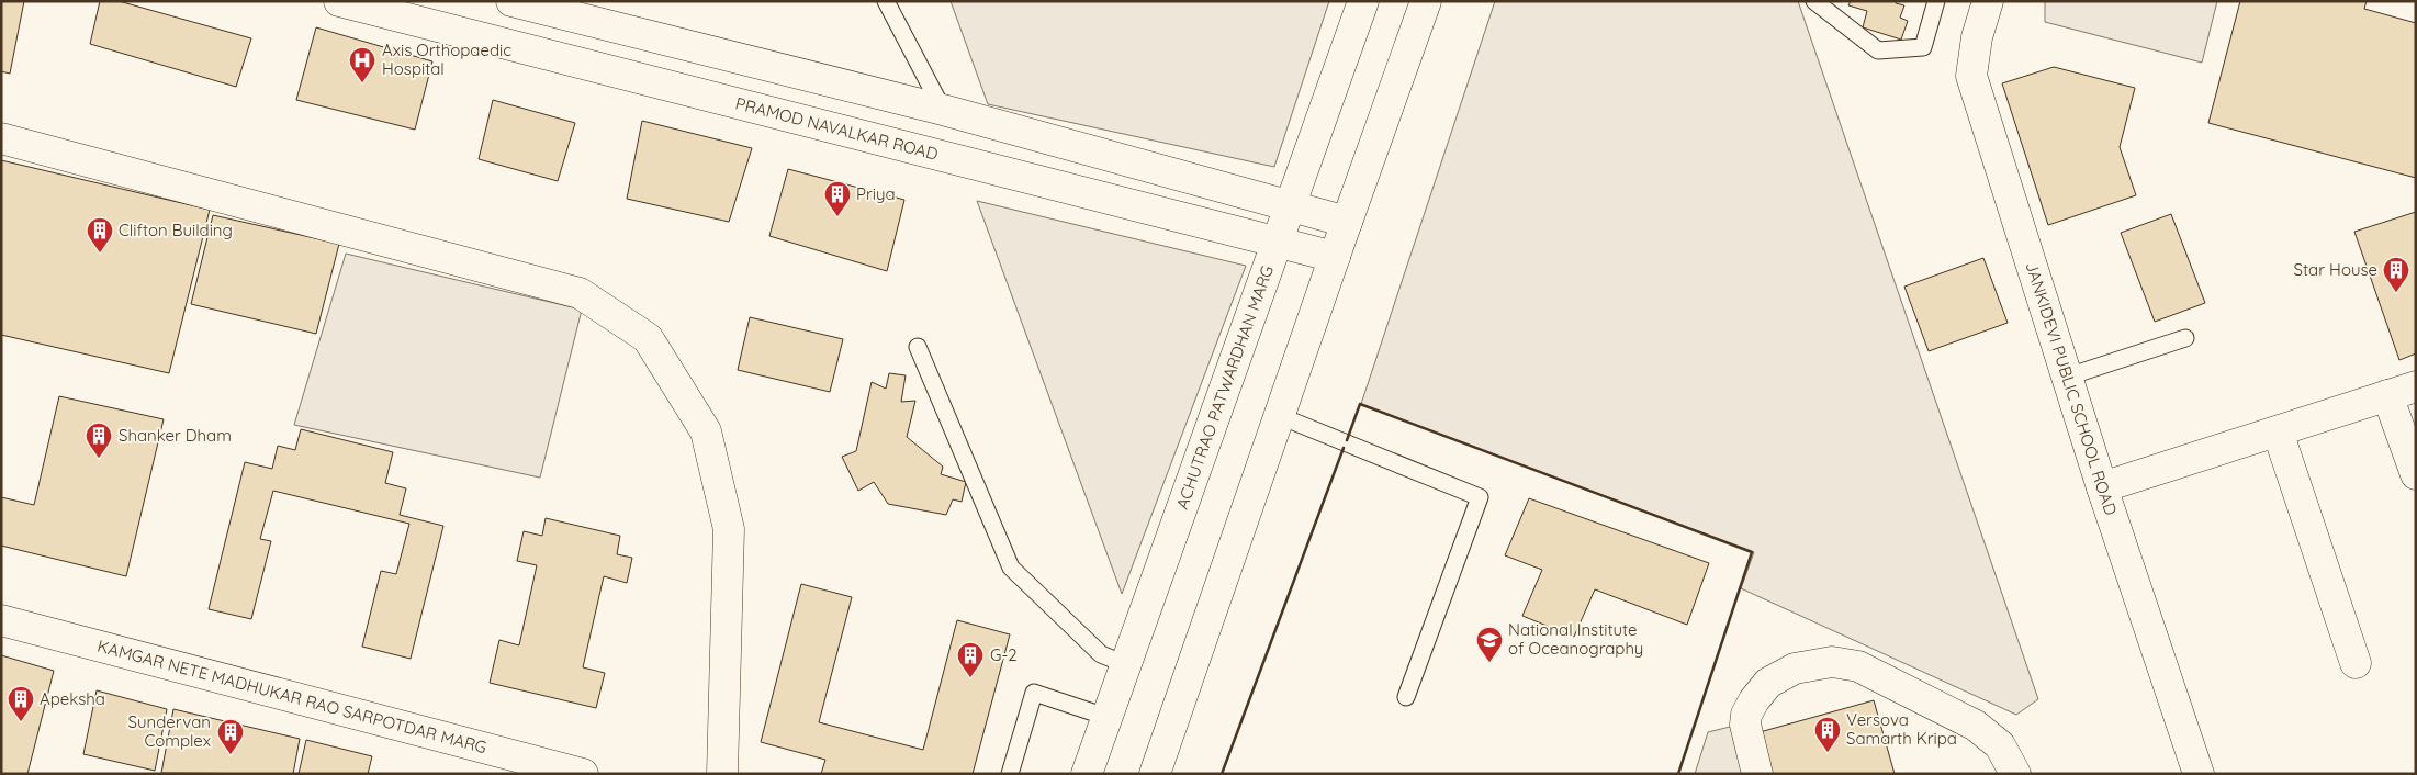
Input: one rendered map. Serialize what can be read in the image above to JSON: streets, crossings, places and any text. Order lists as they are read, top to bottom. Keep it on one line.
{"streets":{"street":["PRAMOD NAVALKAR ROAD","ACHUTRAO PATWARDHAN MARG","JANKIDEVI PUBLIC SCHOOL ROAD","KAMGAR NETE MADHUKAR RAO SARPOTDAR MARG"]},"crossings":[["PRAMOD NAVALKAR ROAD","ACHUTRAO PATWARDHAN MARG"]],"places":{"hospital":["Axis Orthopaedic Hospital"],"building":["Priya","Clifton Building","Star House","Shanker Dham","G-2","Apeksha","Versova Samarth Kripa","Sundervan Complex"],"school or university":["National Institute of Oceanography"]}}
